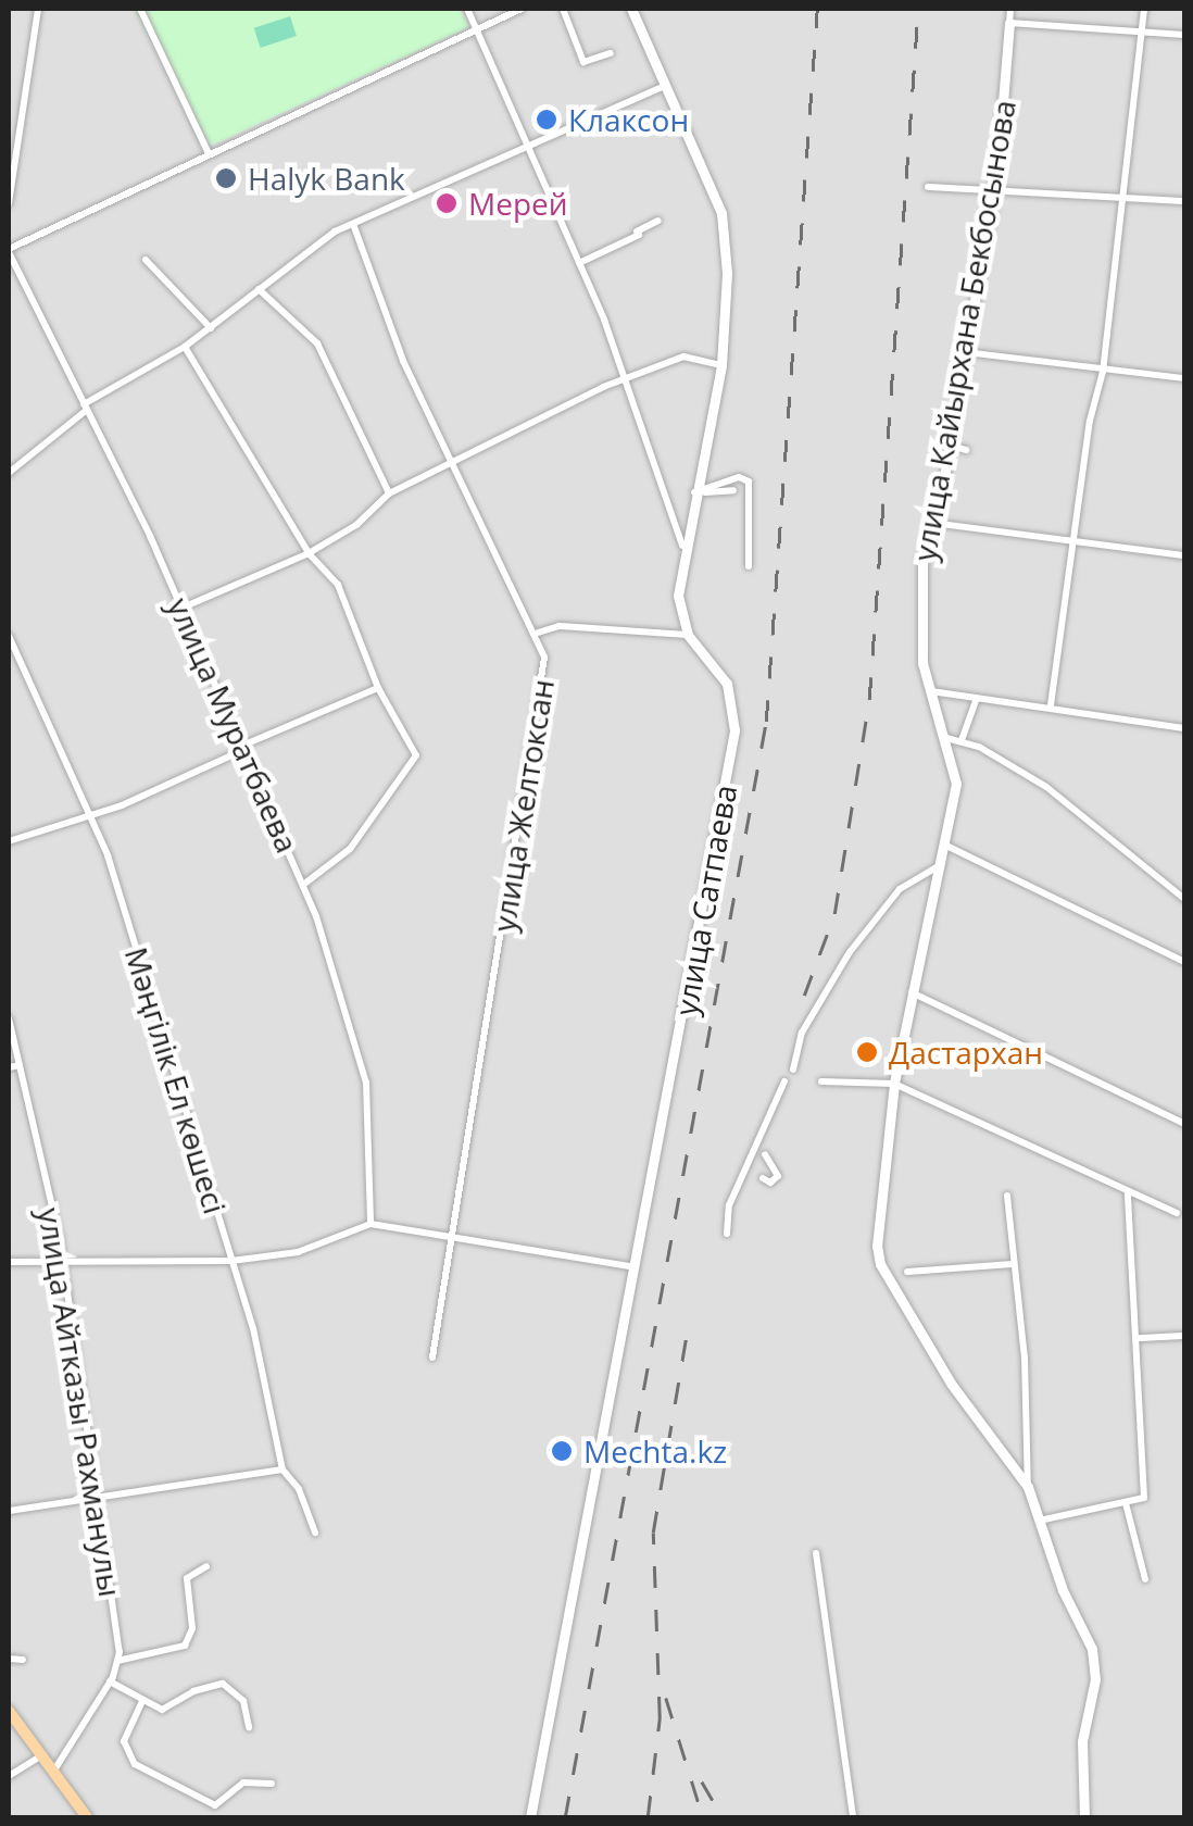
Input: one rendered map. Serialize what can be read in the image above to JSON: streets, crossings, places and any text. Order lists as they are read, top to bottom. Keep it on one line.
{"streets":{"street":["улица Кайырхана Бекбосынова","улица Муратбаева","улица Желтоксан","улица Сатпаева","Мәңгілік Ел көшесі","улица Айтказы Рахманулы"]},"places":["Клаксон","Halyk Bank","Мерей","Дастархан","Mechta.kz"]}
